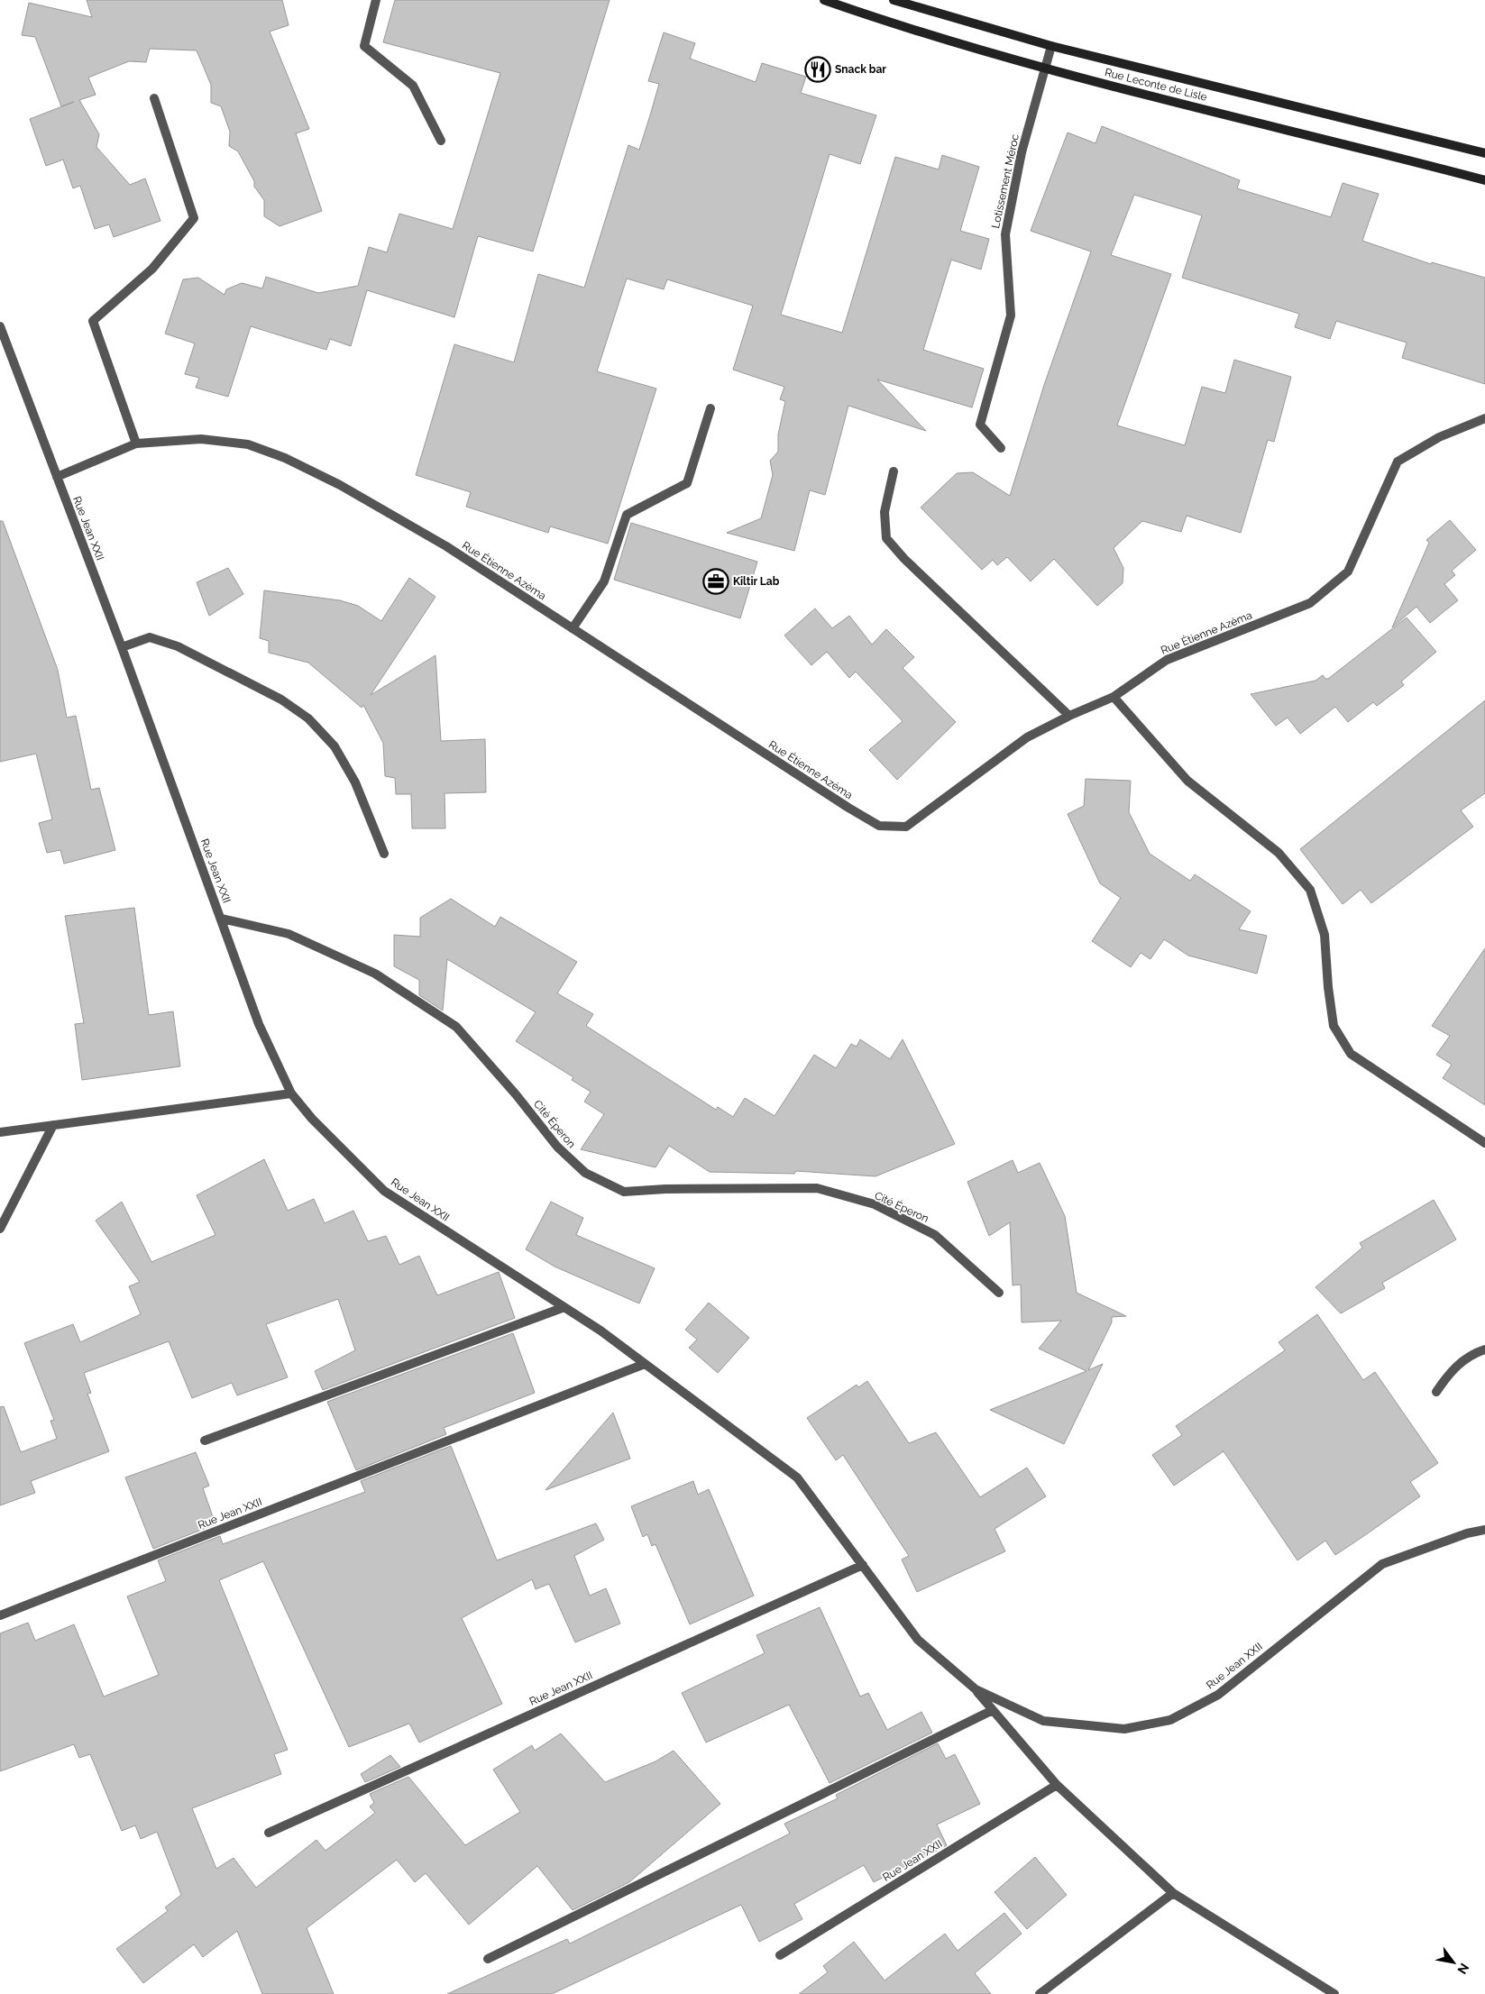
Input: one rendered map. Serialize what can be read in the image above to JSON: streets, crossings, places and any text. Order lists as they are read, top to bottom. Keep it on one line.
{"streets":{"main road":["Rue Leconte de Lisle"],"street":["Lotissement Méroc","Rue Jean XXII","Rue Étienne Azéma","Cité Éperon"]},"crossings":[["Rue Leconte de Lisle","Lotissement Méroc"],["Rue Jean XXII","Rue Étienne Azéma"],["Rue Jean XXII","Cité Éperon"]],"places":{"restaurant":["Snack bar"],"office":["Kiltir Lab"]},"north":"bottom right"}
